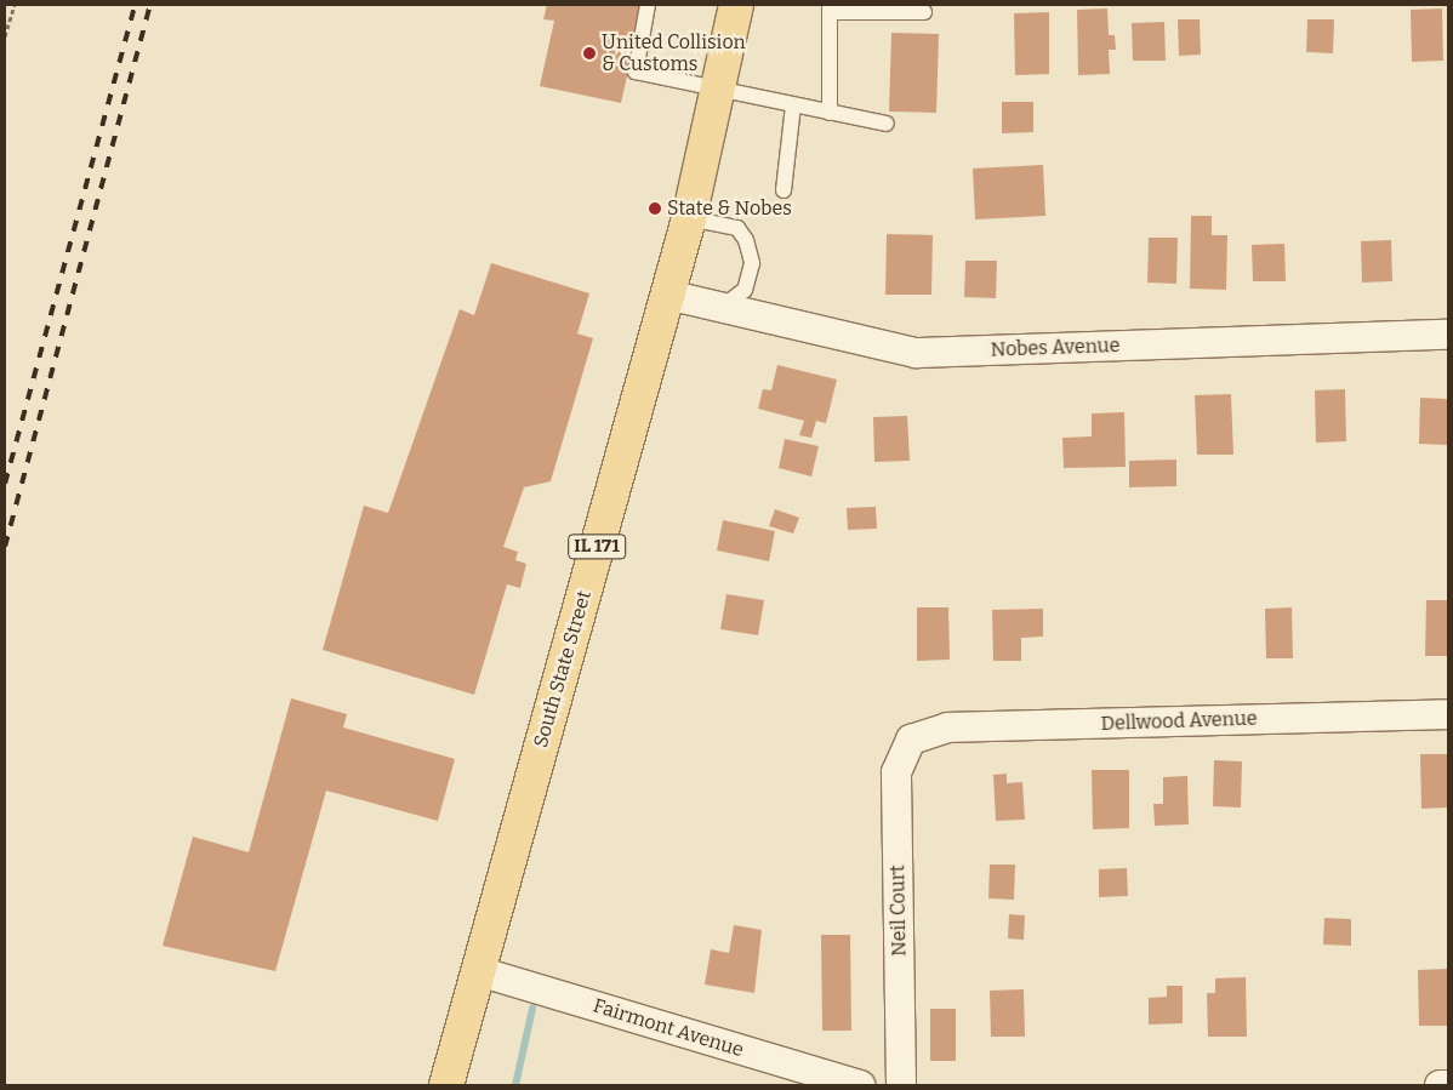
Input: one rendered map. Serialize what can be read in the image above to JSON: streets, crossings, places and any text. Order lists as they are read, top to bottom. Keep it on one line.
{"streets":{"main road":["IL 171","South State Street"],"street":["Nobes Avenue","Dellwood Avenue","Neil Court","Fairmont Avenue"]},"crossings":[["Nobes Avenue","South State Street"],["South State Street","Fairmont Avenue"],["Dellwood Avenue","Neil Court"]],"places":["United Collision & Customs","State & Nobes"]}
